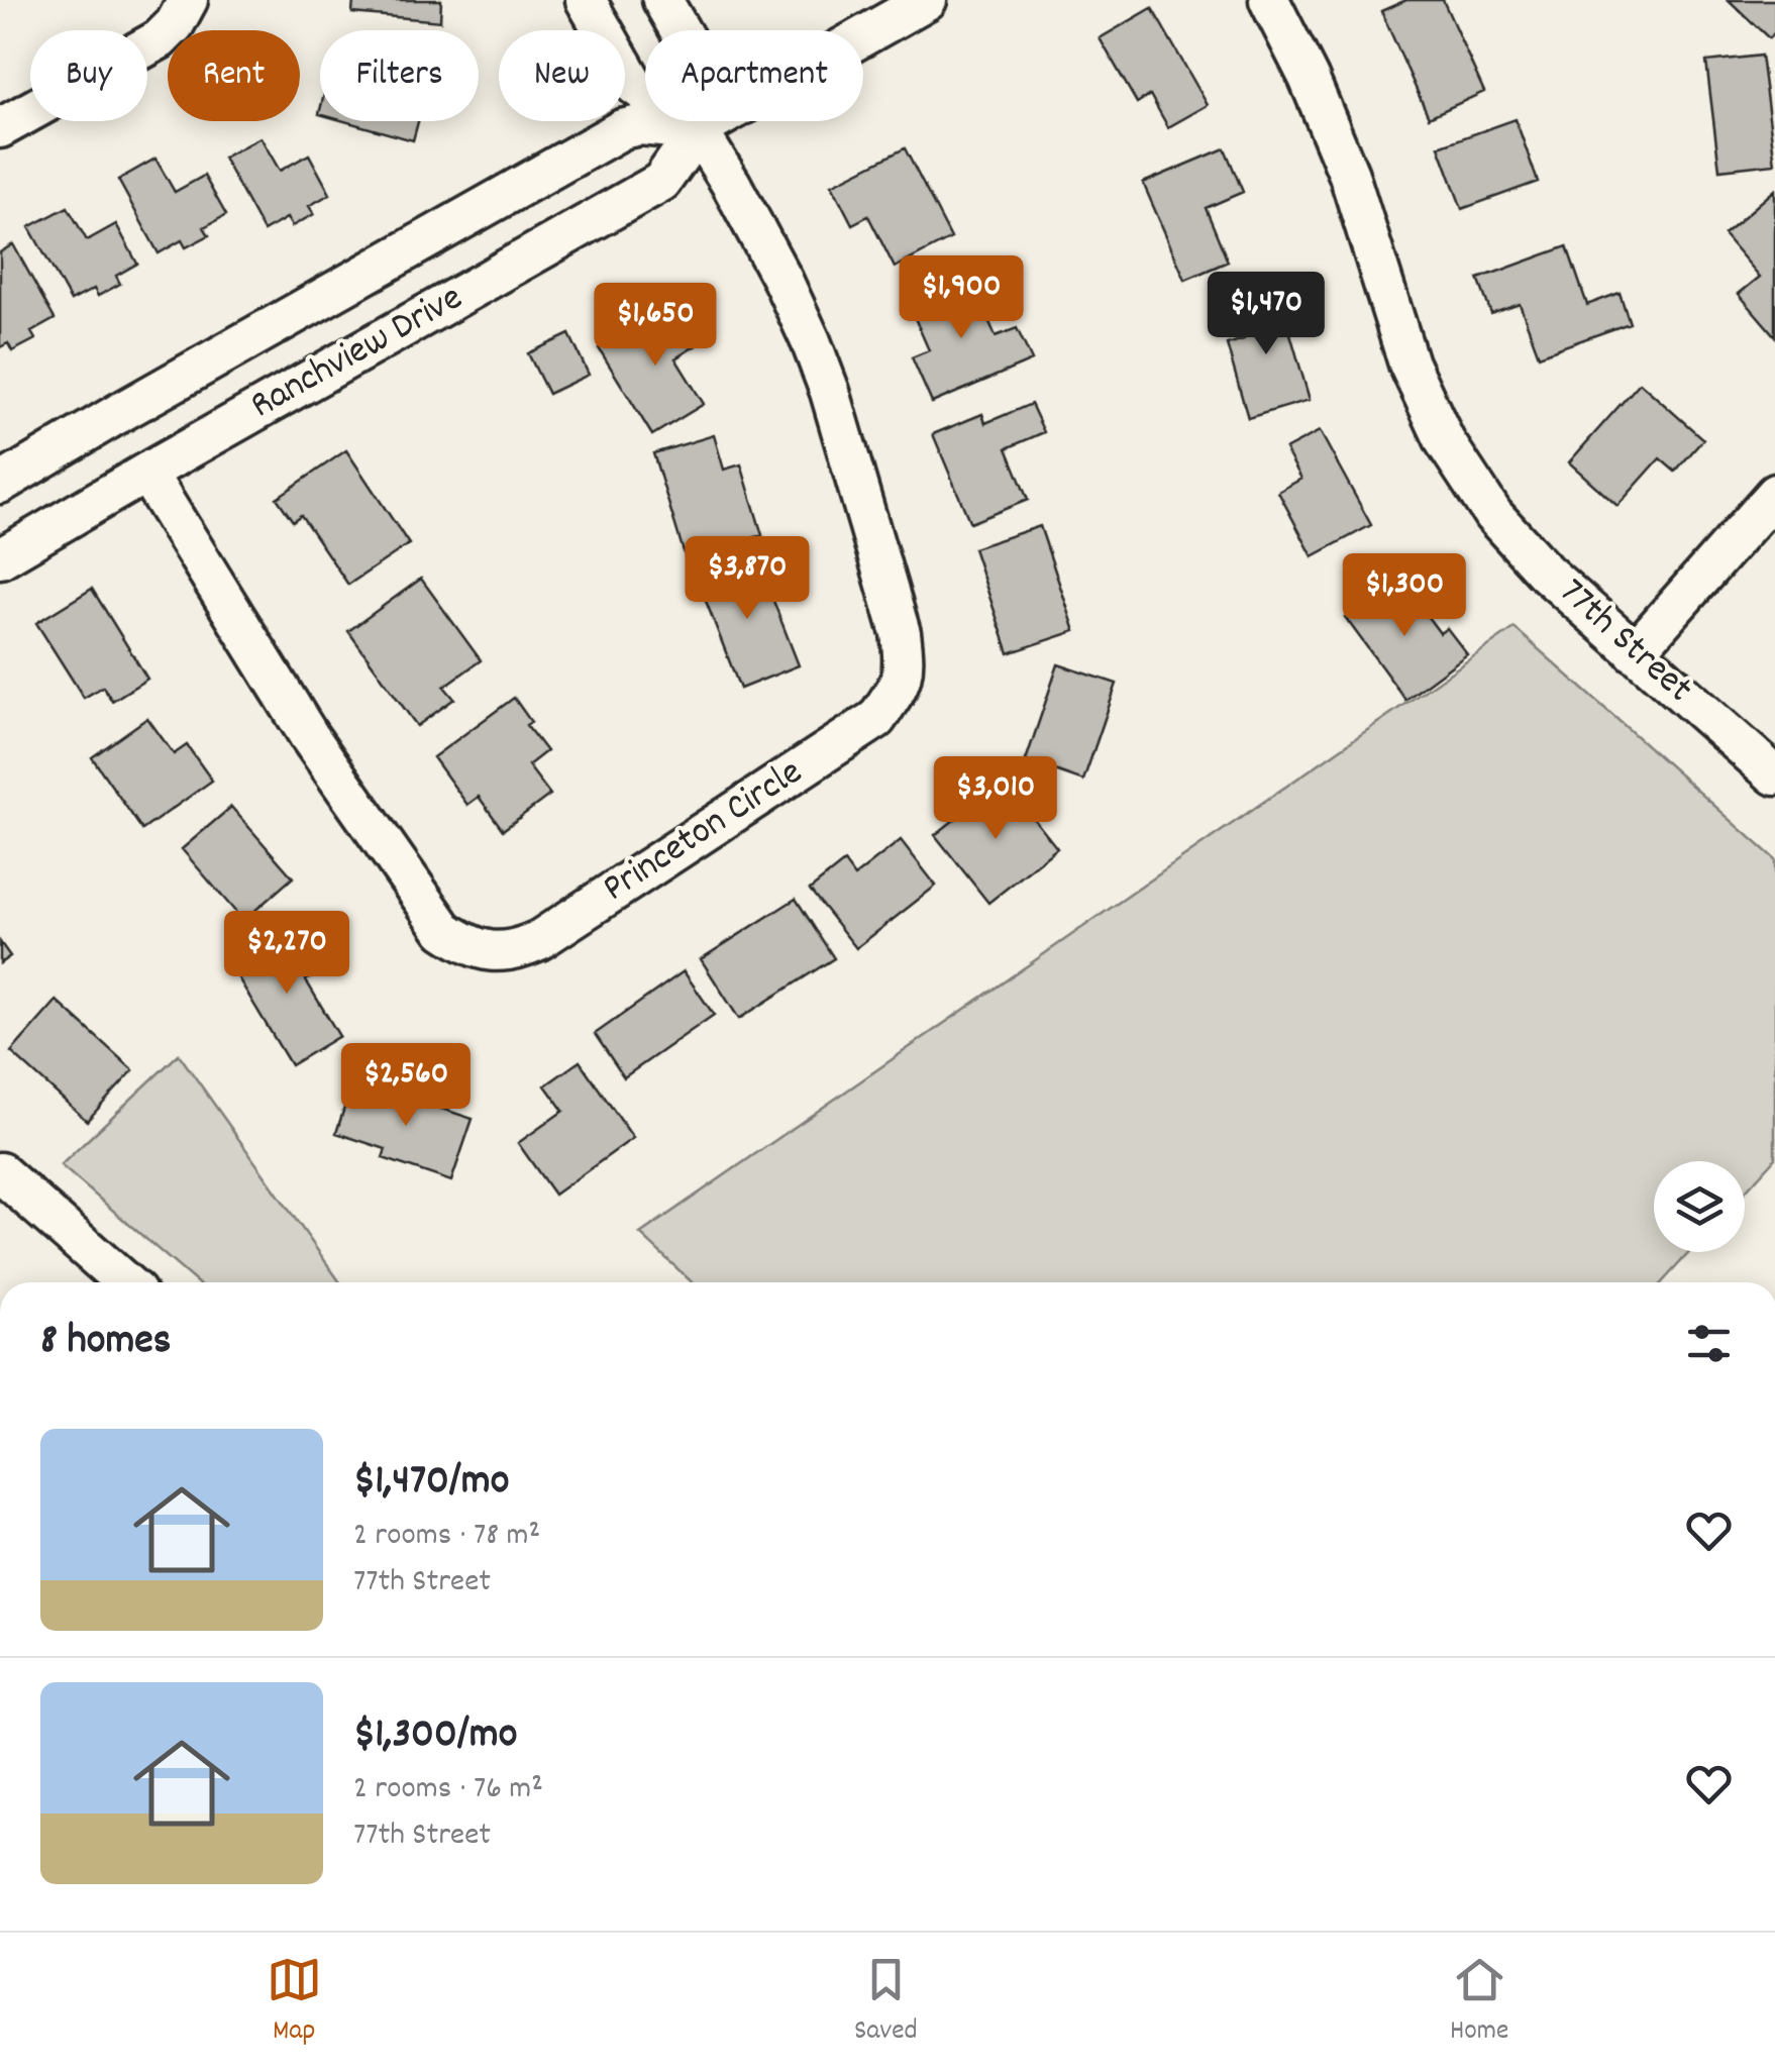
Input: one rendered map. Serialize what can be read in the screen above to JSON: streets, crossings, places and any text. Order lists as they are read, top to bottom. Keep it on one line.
{"streets":{"street":["Ranchview Drive","77th Street","Princeton Circle"]},"crossings":[["Ranchview Drive","Princeton Circle"]],"page":{"chip":["Buy","Rent","Filters","New","Apartment"],"price":["$1,900","$1,470","$1,650","$3,870","$1,300","$3,010","$2,270","$2,560"],"heading":"8 homes","list":[{"name":"$1,470/mo","note":"2 rooms · 78 m² · 77th Street"},{"name":"$1,300/mo","note":"2 rooms · 76 m² · 77th Street"}],"tabs":["Map","Saved","Home"]}}
